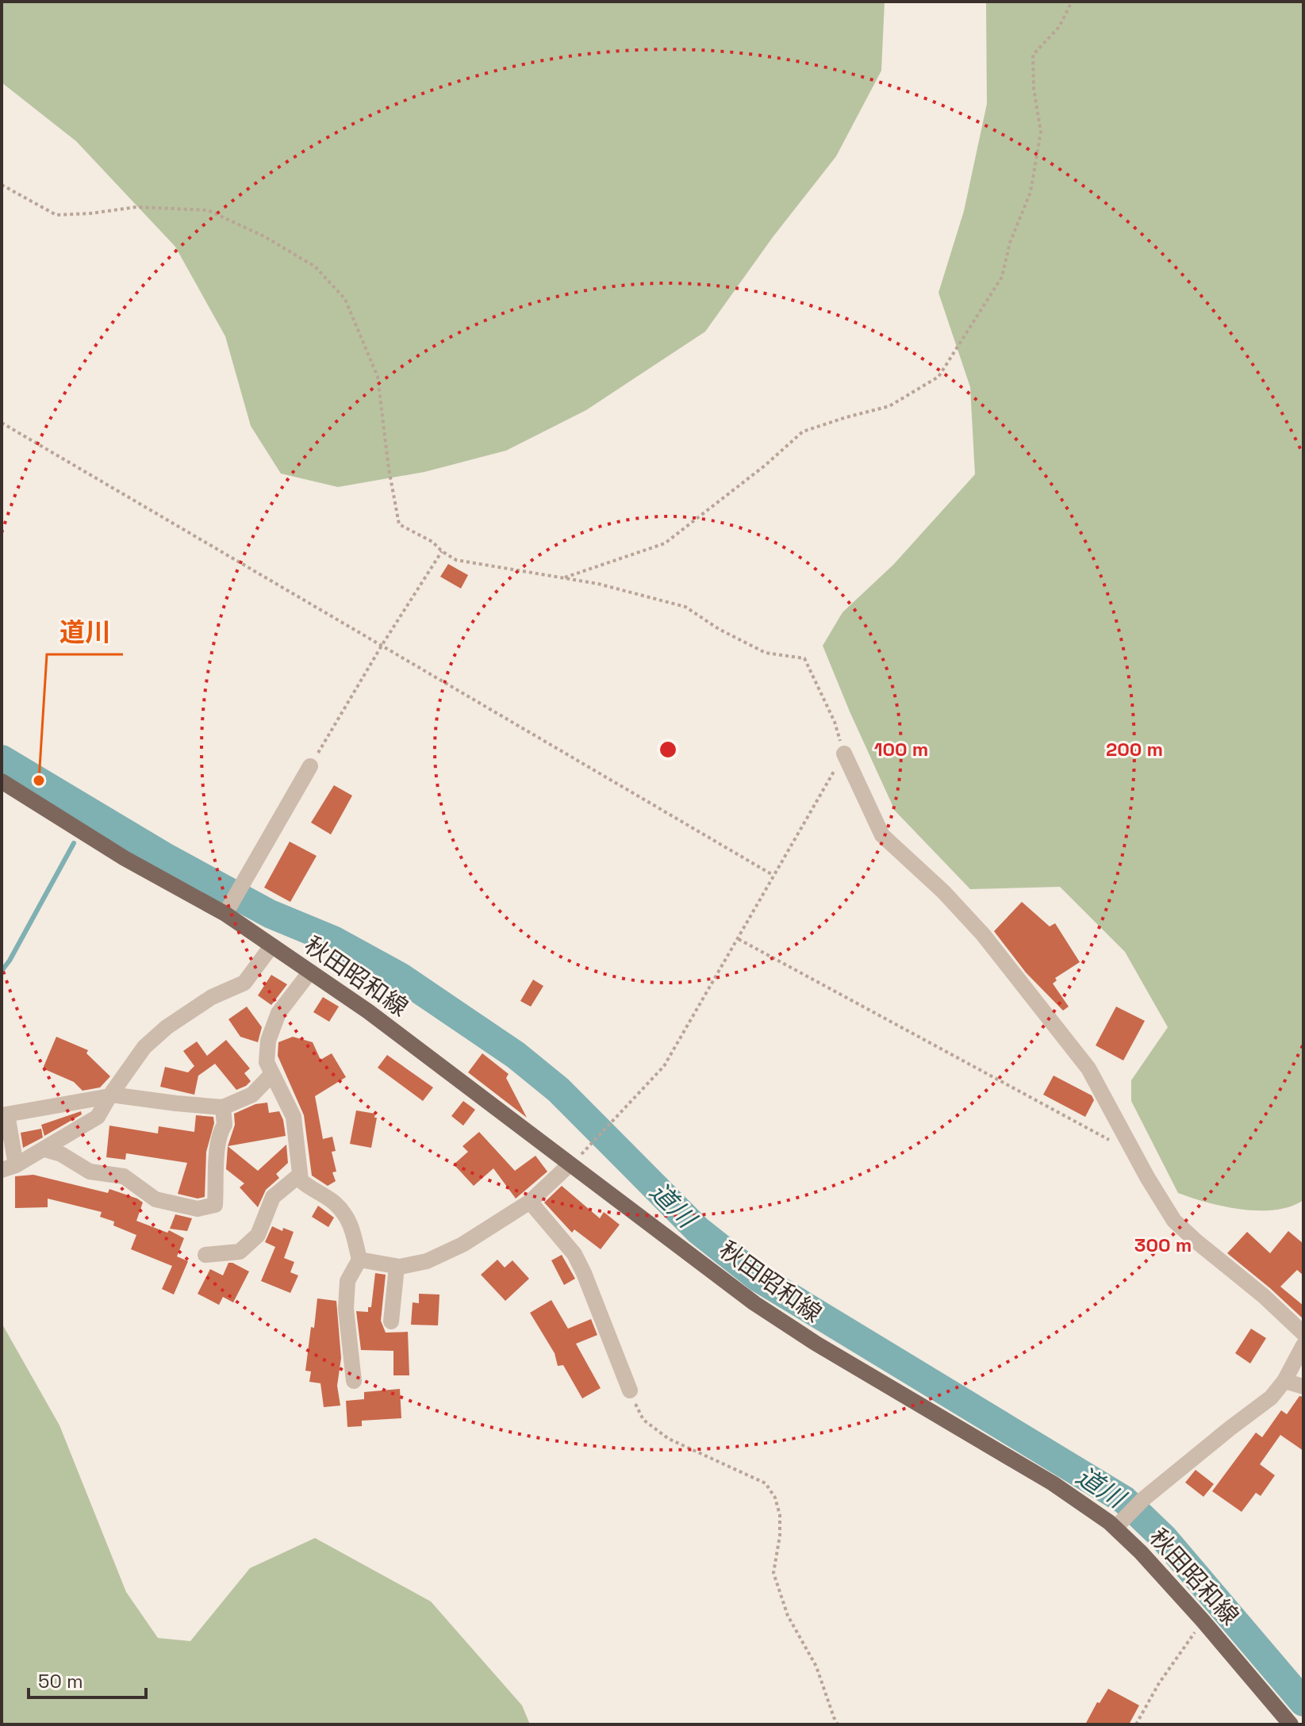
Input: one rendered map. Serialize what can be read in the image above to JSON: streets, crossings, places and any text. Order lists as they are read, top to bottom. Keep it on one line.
{"streets":{"main road":["秋田昭和線"]},"water":["道川"],"places":["道川"],"scale_bar":"50 m","rings":["100 m","200 m","300 m"]}
